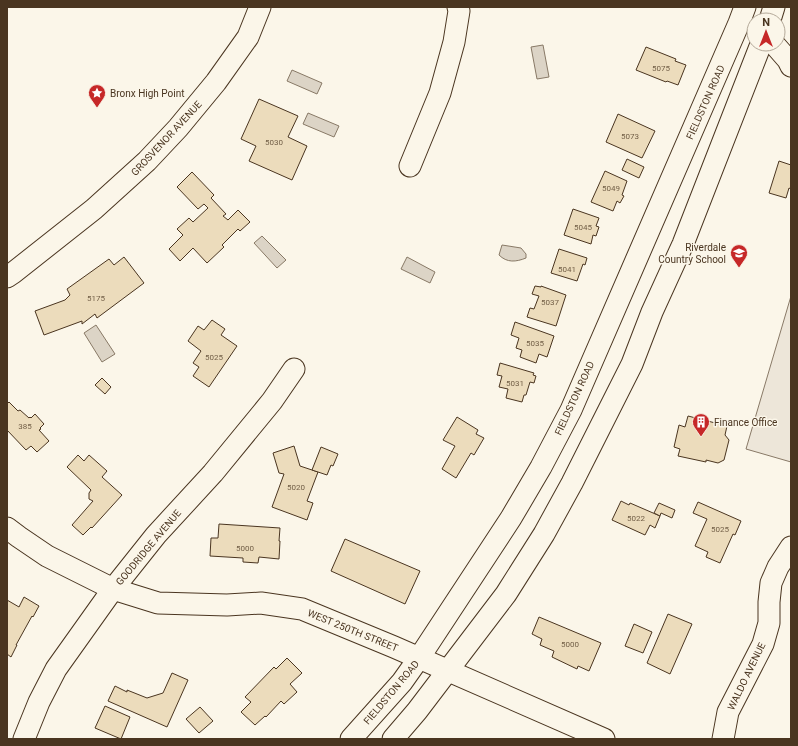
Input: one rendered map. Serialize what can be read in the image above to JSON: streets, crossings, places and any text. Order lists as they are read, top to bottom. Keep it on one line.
{"streets":{"street":["FIELDSTON ROAD","GROSVENOR AVENUE","GOODRIDGE AVENUE","WEST 250TH STREET","WALDO AVENUE"]},"crossings":[["FIELDSTON ROAD","WEST 250TH STREET"],["GOODRIDGE AVENUE","WEST 250TH STREET"]],"places":{"place":["Bronx High Point"],"school or university":["Riverdale Country School"],"building":["Finance Office"]},"house_numbers":["5075","5073","5030","5049","5045","5041","5175","5037","5035","5025","5031","385","5020","5022","5025","5000","5000"],"north":"top"}
